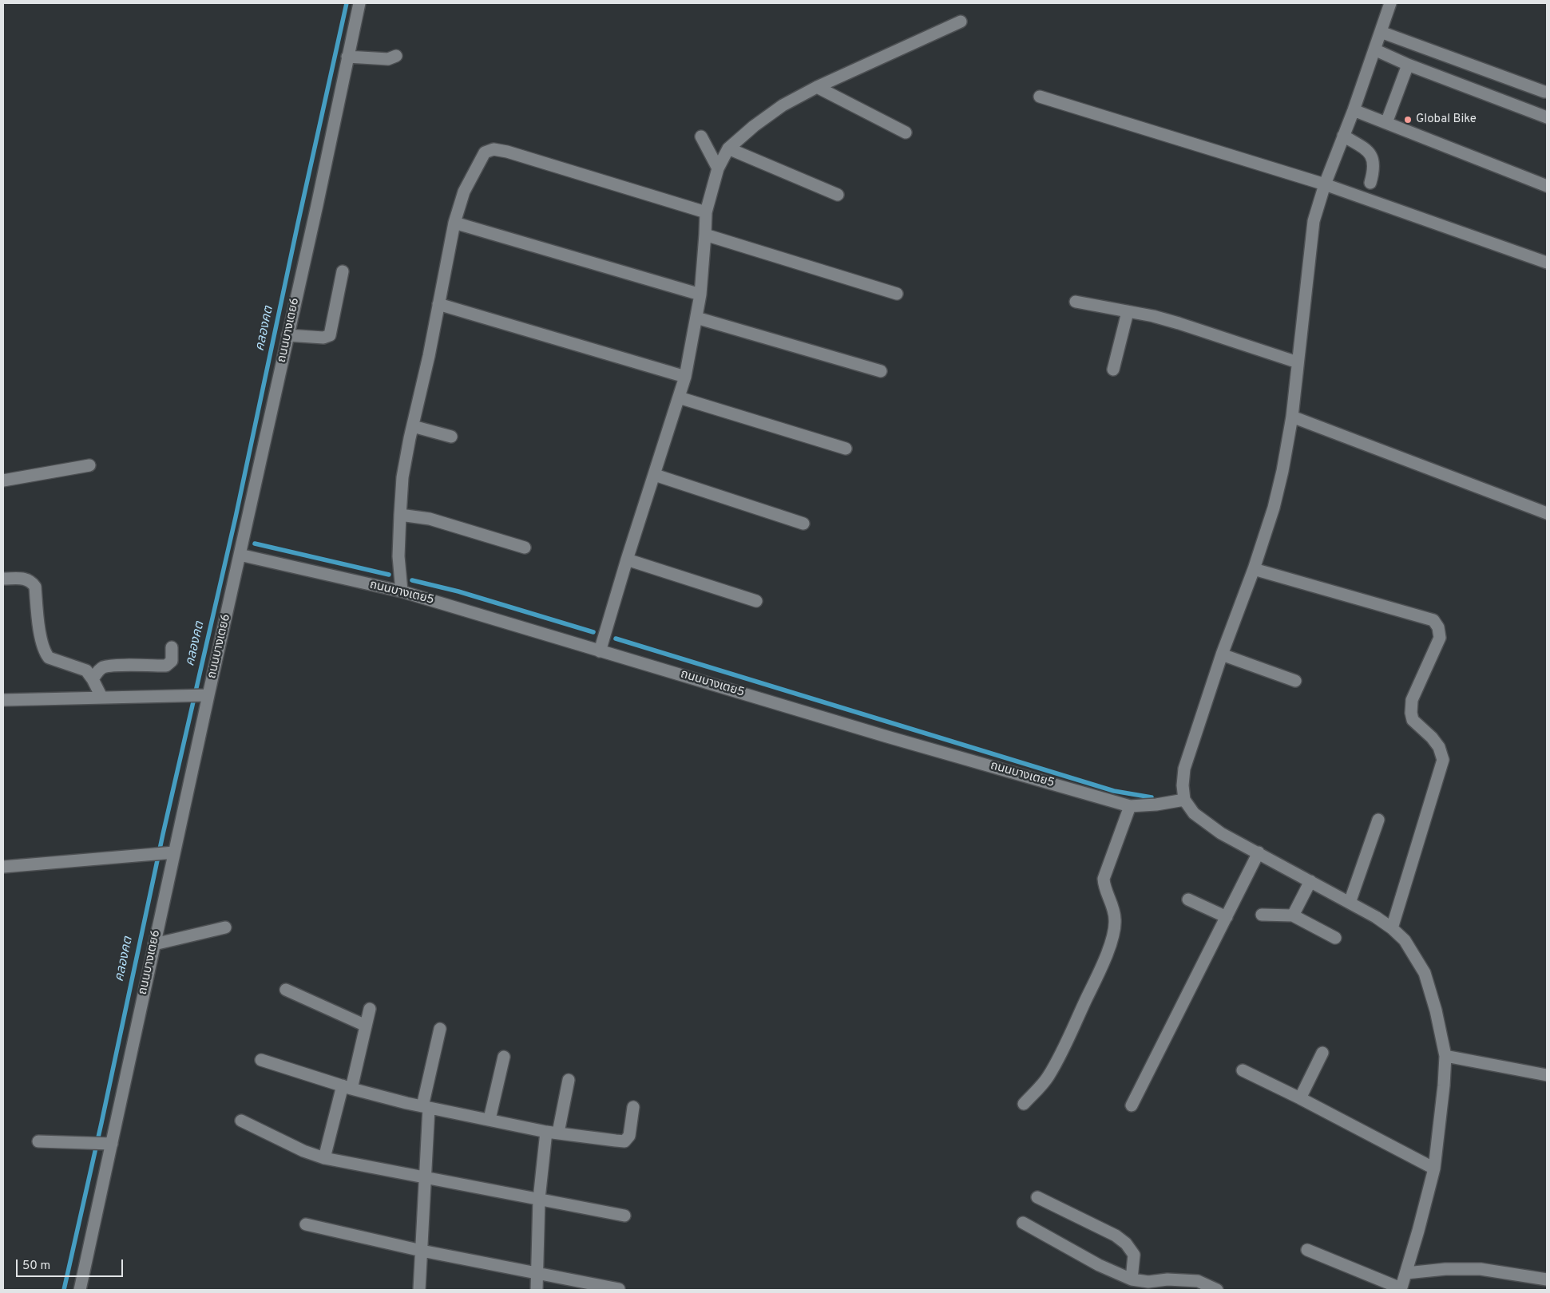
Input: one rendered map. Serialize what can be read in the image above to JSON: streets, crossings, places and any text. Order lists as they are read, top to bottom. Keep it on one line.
{"streets":{"street":["ถนนบางเตย6","ถนนบางเตย5"]},"crossings":[["ถนนบางเตย6","ถนนบางเตย5"]],"water":["คลองคต"],"places":["Global Bike"],"scale_bar":"50 m"}
